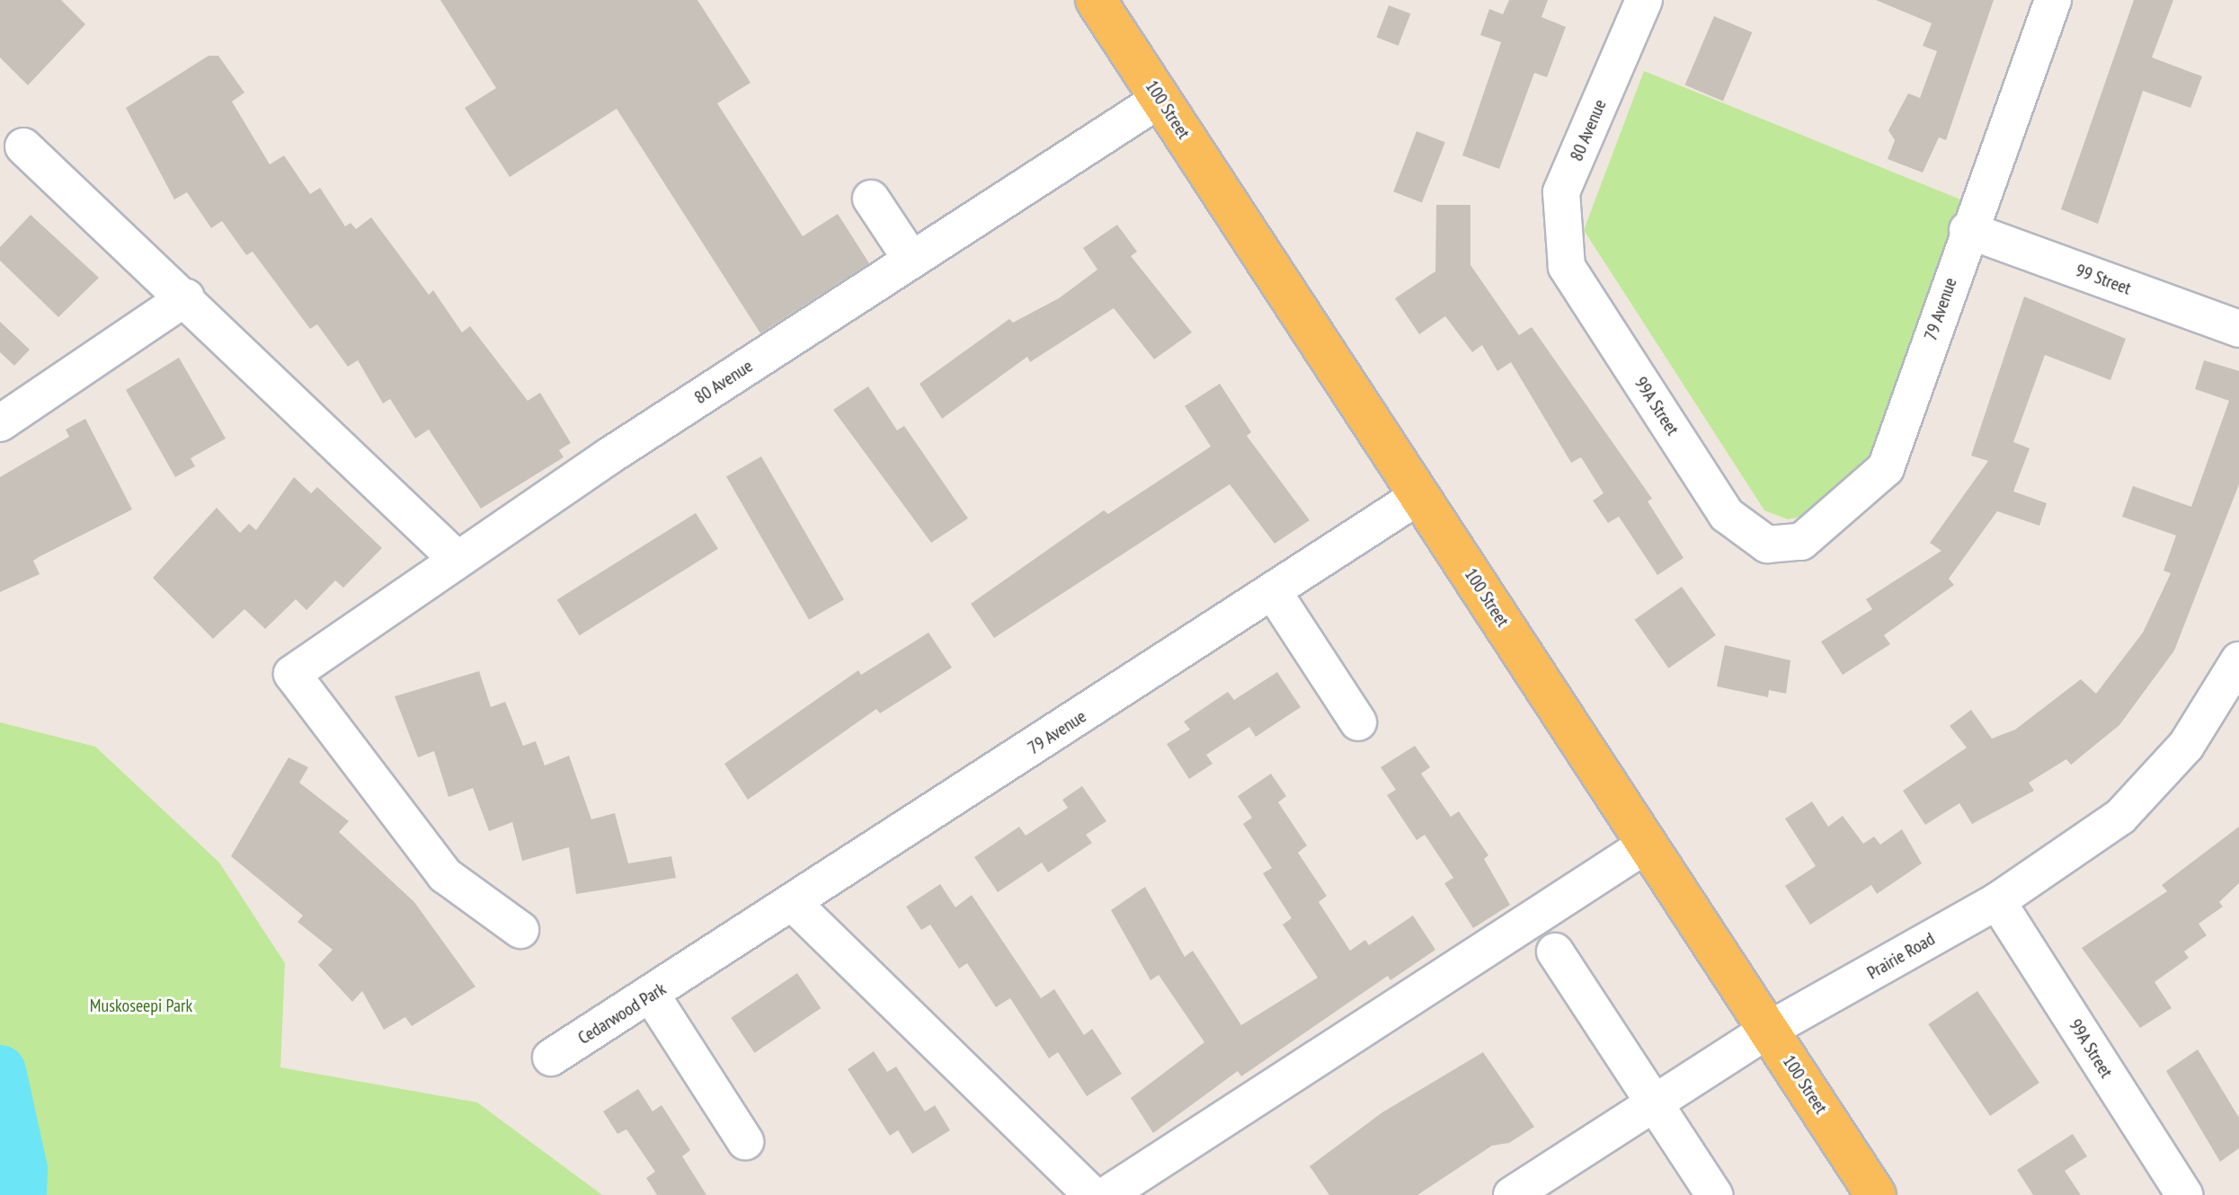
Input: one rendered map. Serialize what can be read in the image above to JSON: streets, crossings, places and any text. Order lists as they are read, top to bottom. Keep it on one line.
{"streets":{"main road":["100 Street"],"street":["80 Avenue","99 Street","79 Avenue","99A Street","Prairie Road","Cedarwood Park"]},"crossings":[["100 Street","80 Avenue"],["100 Street","79 Avenue"],["100 Street","Prairie Road"],["80 Avenue","99A Street"],["99 Street","79 Avenue"],["79 Avenue","99A Street"],["79 Avenue","Cedarwood Park"],["99A Street","Prairie Road"]],"parks":["Muskoseepi Park"]}
